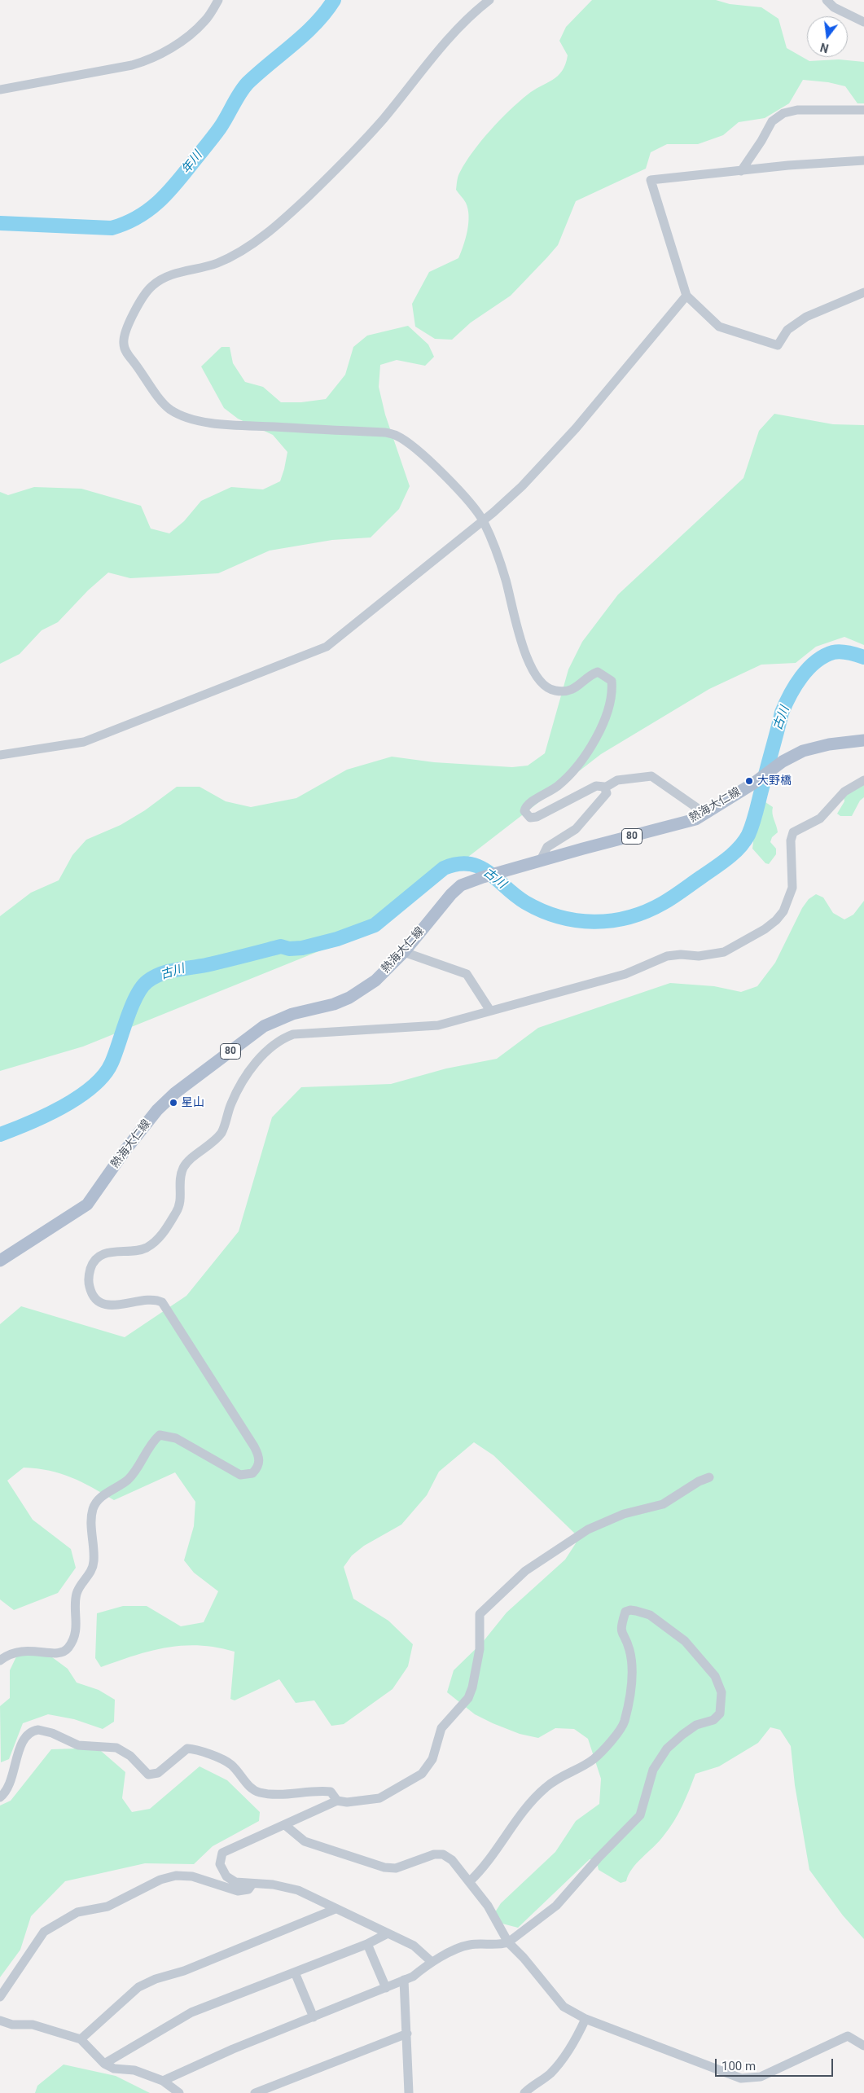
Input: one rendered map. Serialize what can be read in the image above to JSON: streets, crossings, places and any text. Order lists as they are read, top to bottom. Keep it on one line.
{"streets":{"main road":["熱海大仁線","80"]},"water":["年川","古川"],"places":["大野橋","星山"],"scale_bar":"100 m","north":"bottom"}
